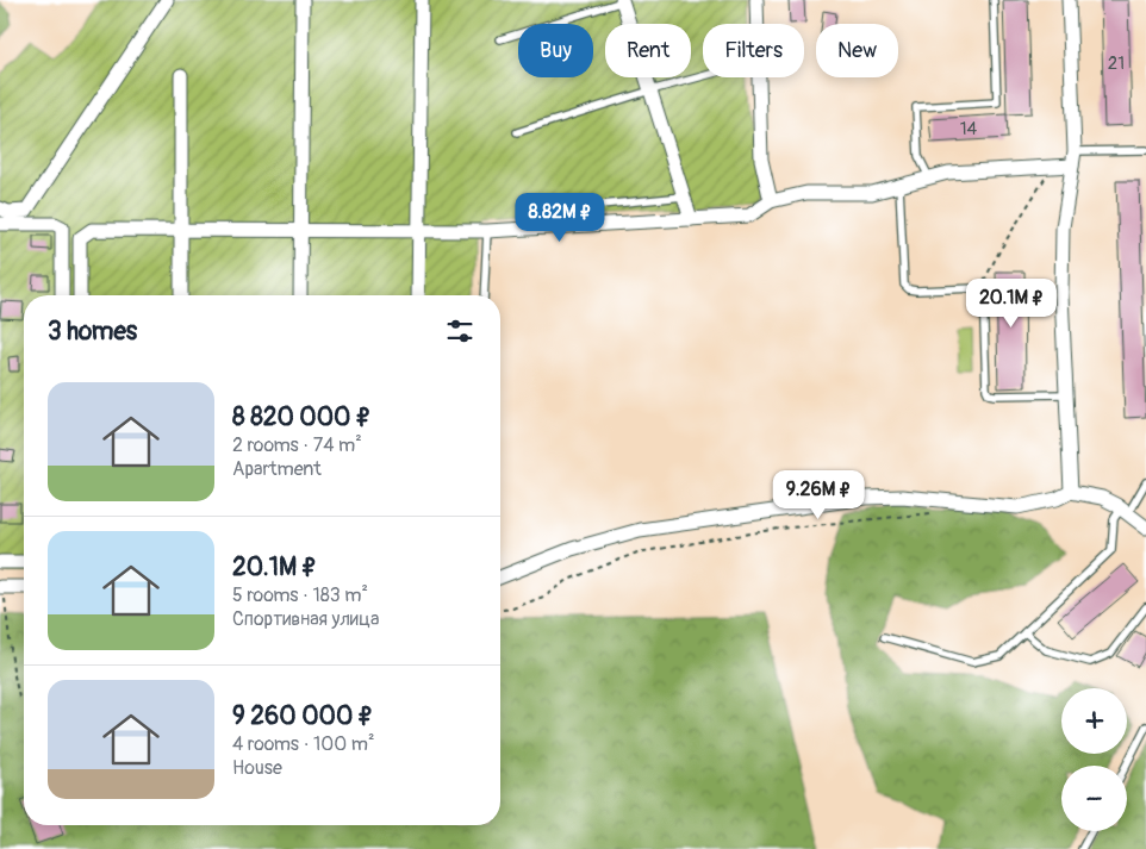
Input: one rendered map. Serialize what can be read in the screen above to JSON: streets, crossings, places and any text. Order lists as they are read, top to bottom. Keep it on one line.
{"house_numbers":["21","14"],"page":{"chip":["Buy","Rent","Filters","New"],"price":["8.82M ₽","20.1M ₽","9.26M ₽"],"heading":"3 homes","list":[{"name":"8 820 000 ₽","note":"2 rooms · 74 m² · Apartment"},{"name":"20.1M ₽","note":"5 rooms · 183 m² · Спортивная улица"},{"name":"9 260 000 ₽","note":"4 rooms · 100 m² · House"}],"map_buttons":["+","−"]}}
